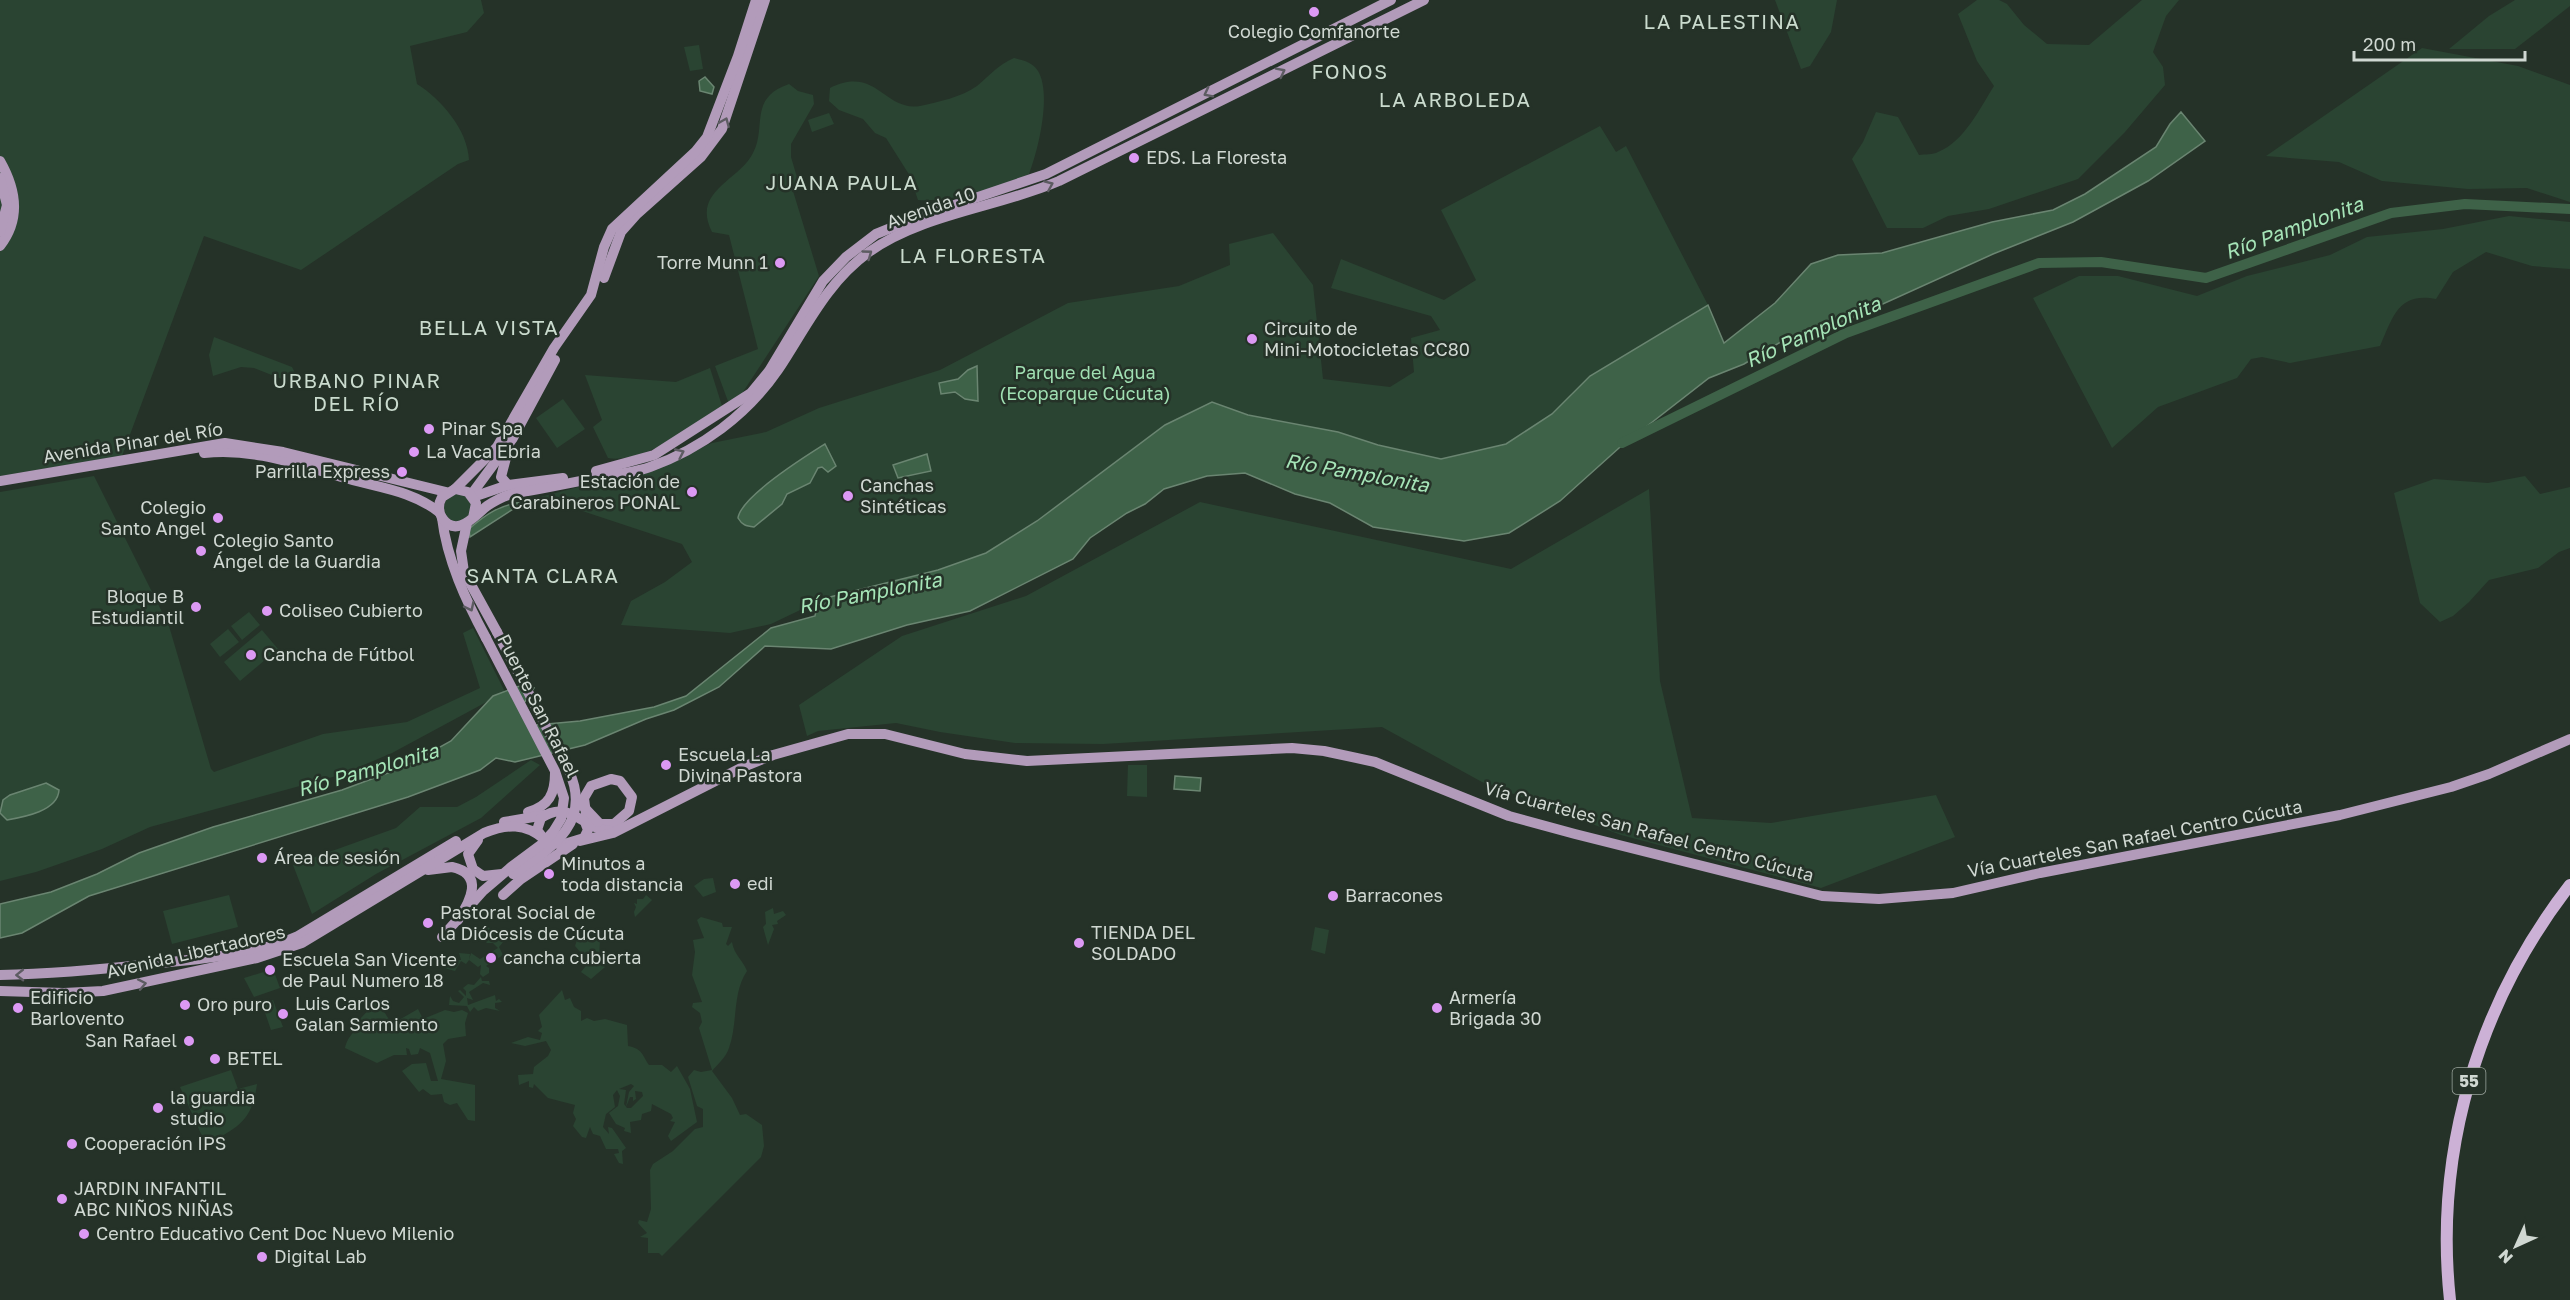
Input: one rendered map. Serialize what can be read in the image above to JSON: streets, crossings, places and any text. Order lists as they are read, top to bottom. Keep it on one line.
{"streets":{"highway":["55"],"main road":["Avenida 10","Avenida Pinar del Río","Puente San Rafael","Vía Cuarteles San Rafael Centro Cúcuta","Avenida Libertadores"]},"crossings":[["Avenida 10","Avenida Pinar del Río"],["Avenida 10","Puente San Rafael"],["Avenida Pinar del Río","Puente San Rafael"],["Vía Cuarteles San Rafael Centro Cúcuta","Avenida Libertadores"]],"districts":["LA PALESTINA","FONOS","LA ARBOLEDA","JUANA PAULA","LA FLORESTA","BELLA VISTA","URBANO PINAR DEL RÍO","SANTA CLARA"],"water":["Río Pamplonita"],"parks":["Parque del Agua (Ecoparque Cúcuta)"],"places":["Colegio Comfanorte","EDS. La Floresta","Torre Munn 1","Circuito de Mini-Motocicletas CC80","Pinar Spa","La Vaca Ebria","Parrilla Express","Estación de Carabineros PONAL","Canchas Sintéticas","Colegio Santo Angel","Colegio Santo Ángel de la Guardia","Bloque B Estudiantil","Coliseo Cubierto","Cancha de Fútbol","Escuela La Divina Pastora","Área de sesión","Minutos a toda distancia","edi","Barracones","Pastoral Social de la Diócesis de Cúcuta","TIENDA DEL SOLDADO","cancha cubierta","Escuela San Vicente de Paul Numero 18","Oro puro","Edificio Barlovento","Armería Brigada 30","Luis Carlos Galan Sarmiento","San Rafael","BETEL","la guardia studio","Cooperación IPS","JARDIN INFANTIL ABC NIÑOS NIÑAS","Centro Educativo Cent Doc Nuevo Milenio","Digital Lab"],"scale_bar":"200 m","north":"bottom left"}
